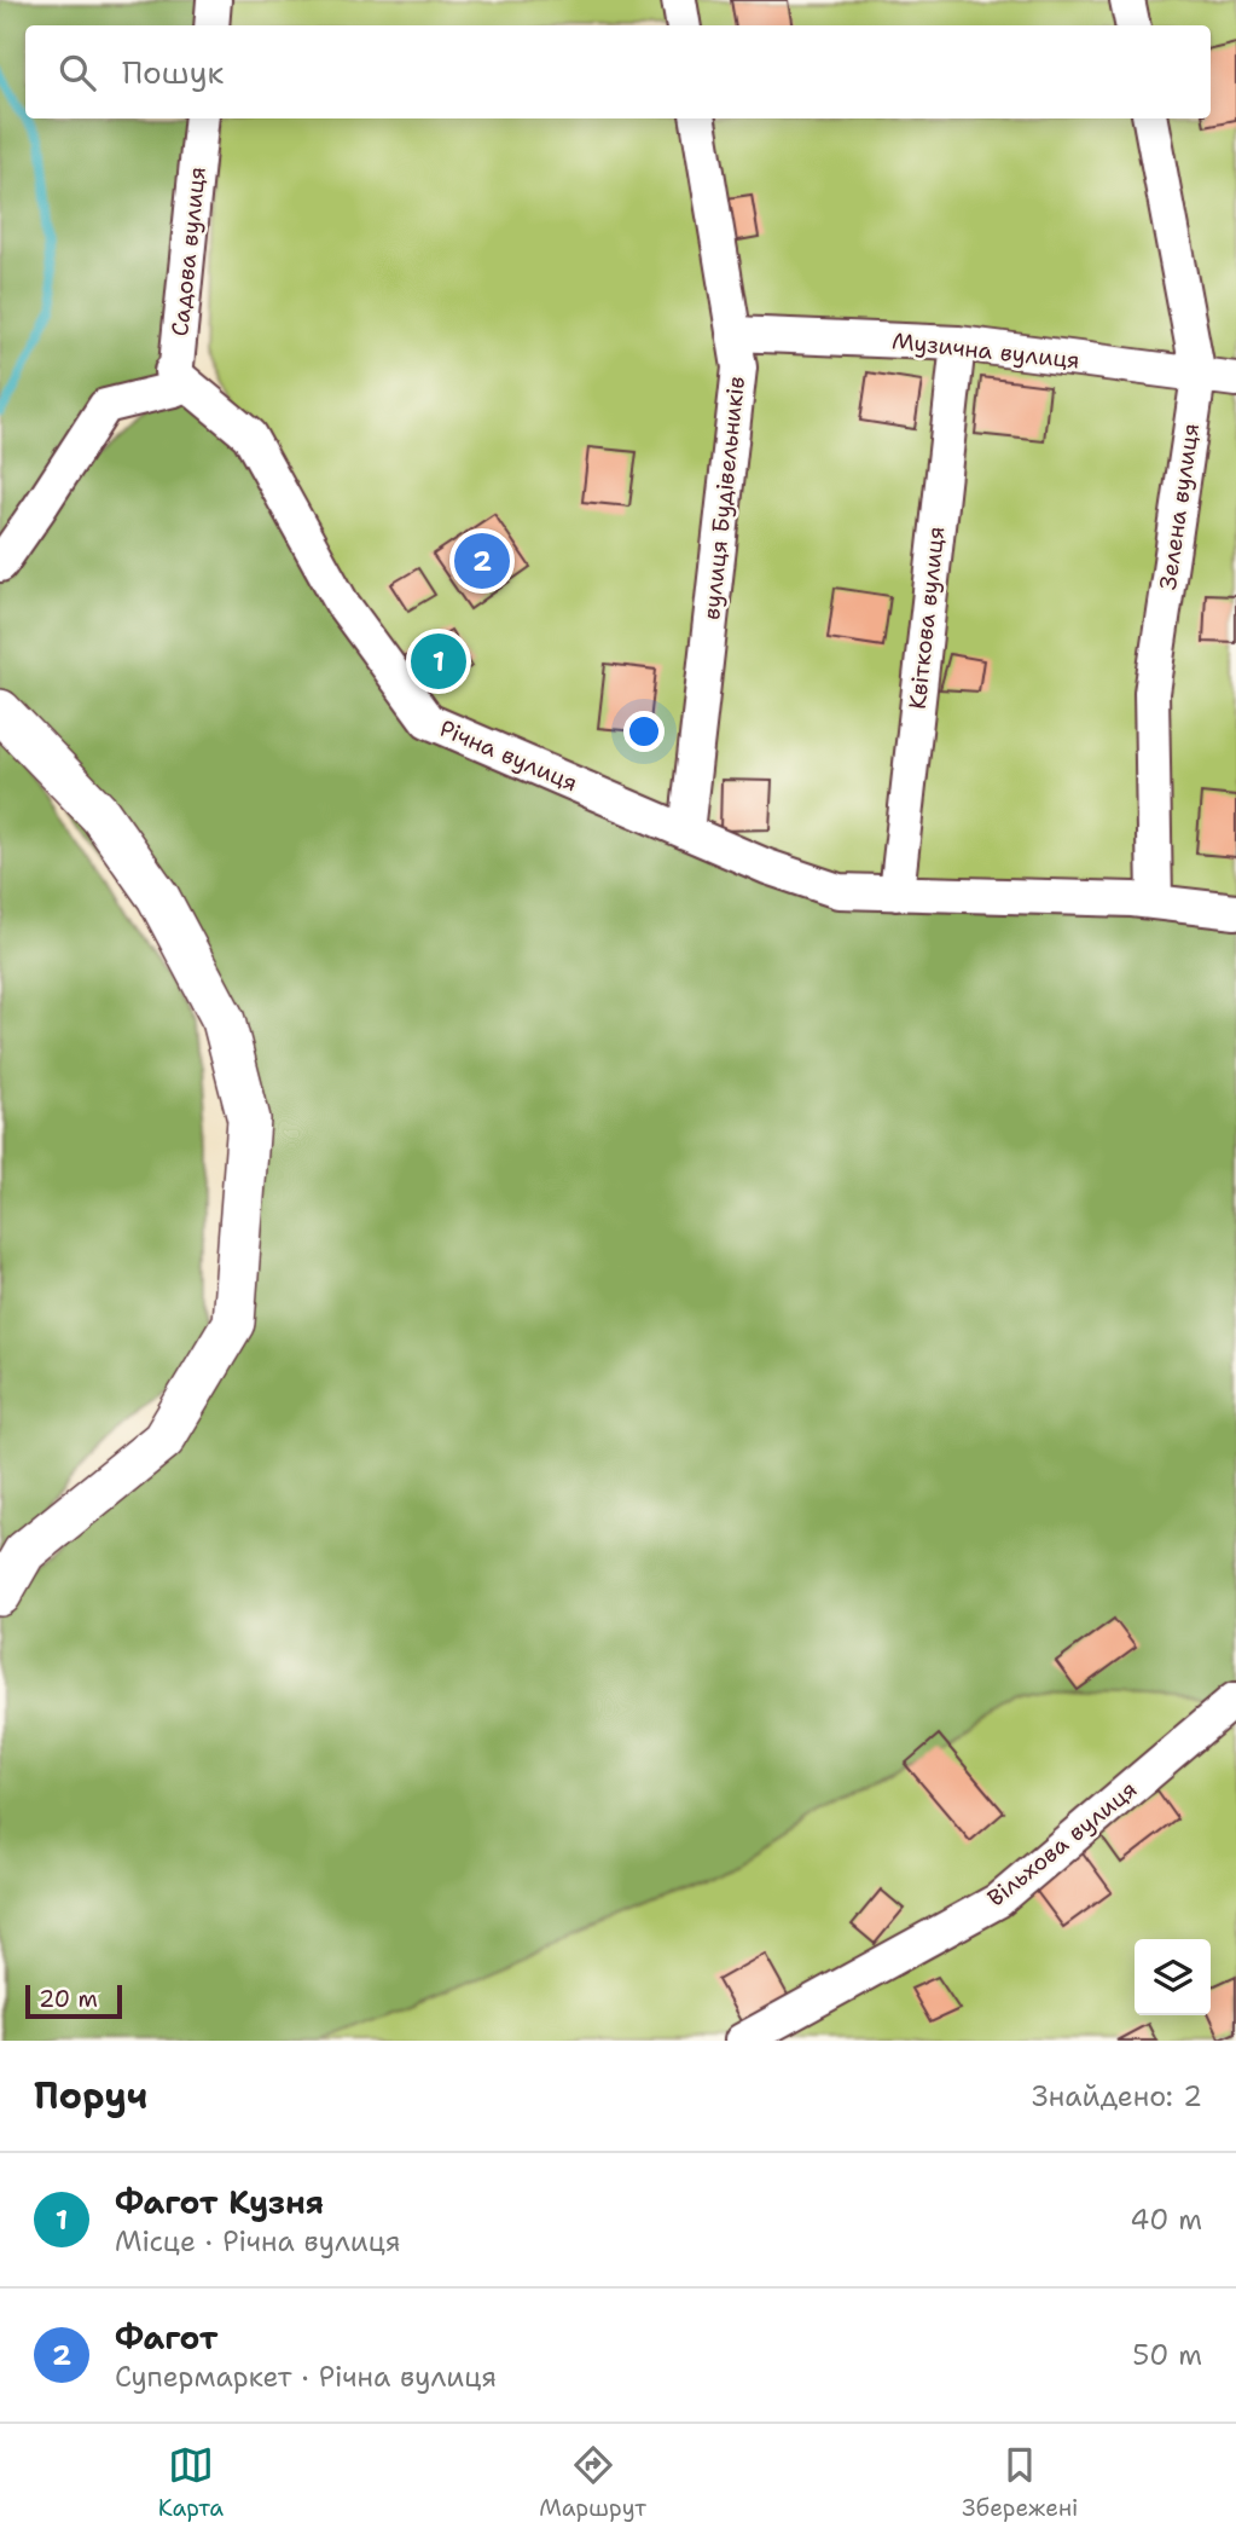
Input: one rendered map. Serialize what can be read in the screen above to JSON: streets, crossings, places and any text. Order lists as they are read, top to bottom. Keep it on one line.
{"streets":{"street":["Садова вулиця","Музична вулиця","вулиця Будівельників","Зелена вулиця","Квіткова вулиця","Річна вулиця","Вільхова вулиця"]},"crossings":[["Садова вулиця","Річна вулиця"],["Музична вулиця","вулиця Будівельників"],["Музична вулиця","Зелена вулиця"],["Музична вулиця","Квіткова вулиця"],["вулиця Будівельників","Річна вулиця"],["Зелена вулиця","Річна вулиця"],["Квіткова вулиця","Річна вулиця"]],"scale_bar":"20 m","page":{"search":"Пошук","pins":["2","1"],"scale":"20 m","heading":["Поруч","Знайдено: 2"],"list":[{"mark":"1","name":"Фагот Кузня","note":"Місце · Річна вулиця","value":"40 m"},{"mark":"2","name":"Фагот","note":"Супермаркет · Річна вулиця","value":"50 m"}],"nav":["Карта","Маршрут","Збережені"]}}
